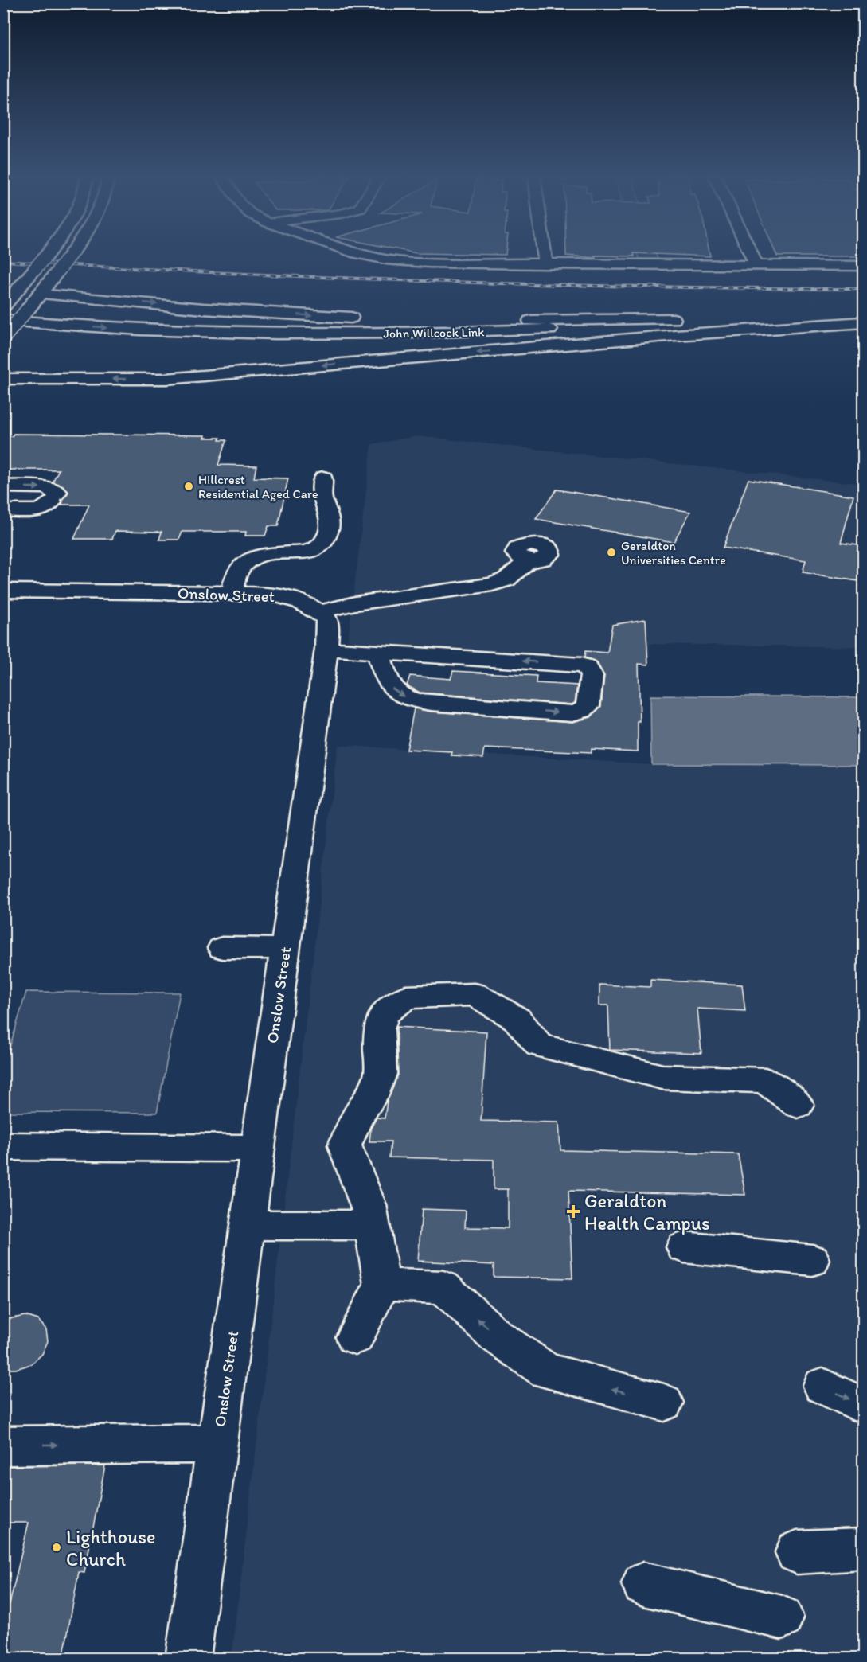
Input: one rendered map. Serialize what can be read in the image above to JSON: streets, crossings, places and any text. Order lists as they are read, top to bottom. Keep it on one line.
{"streets":{"main road":["John Willcock Link","Onslow Street"]},"places":{"other":["Hillcrest Residential Aged Care","Geraldton Universities Centre","Lighthouse Church"],"health":["Geraldton Health Campus"]}}
